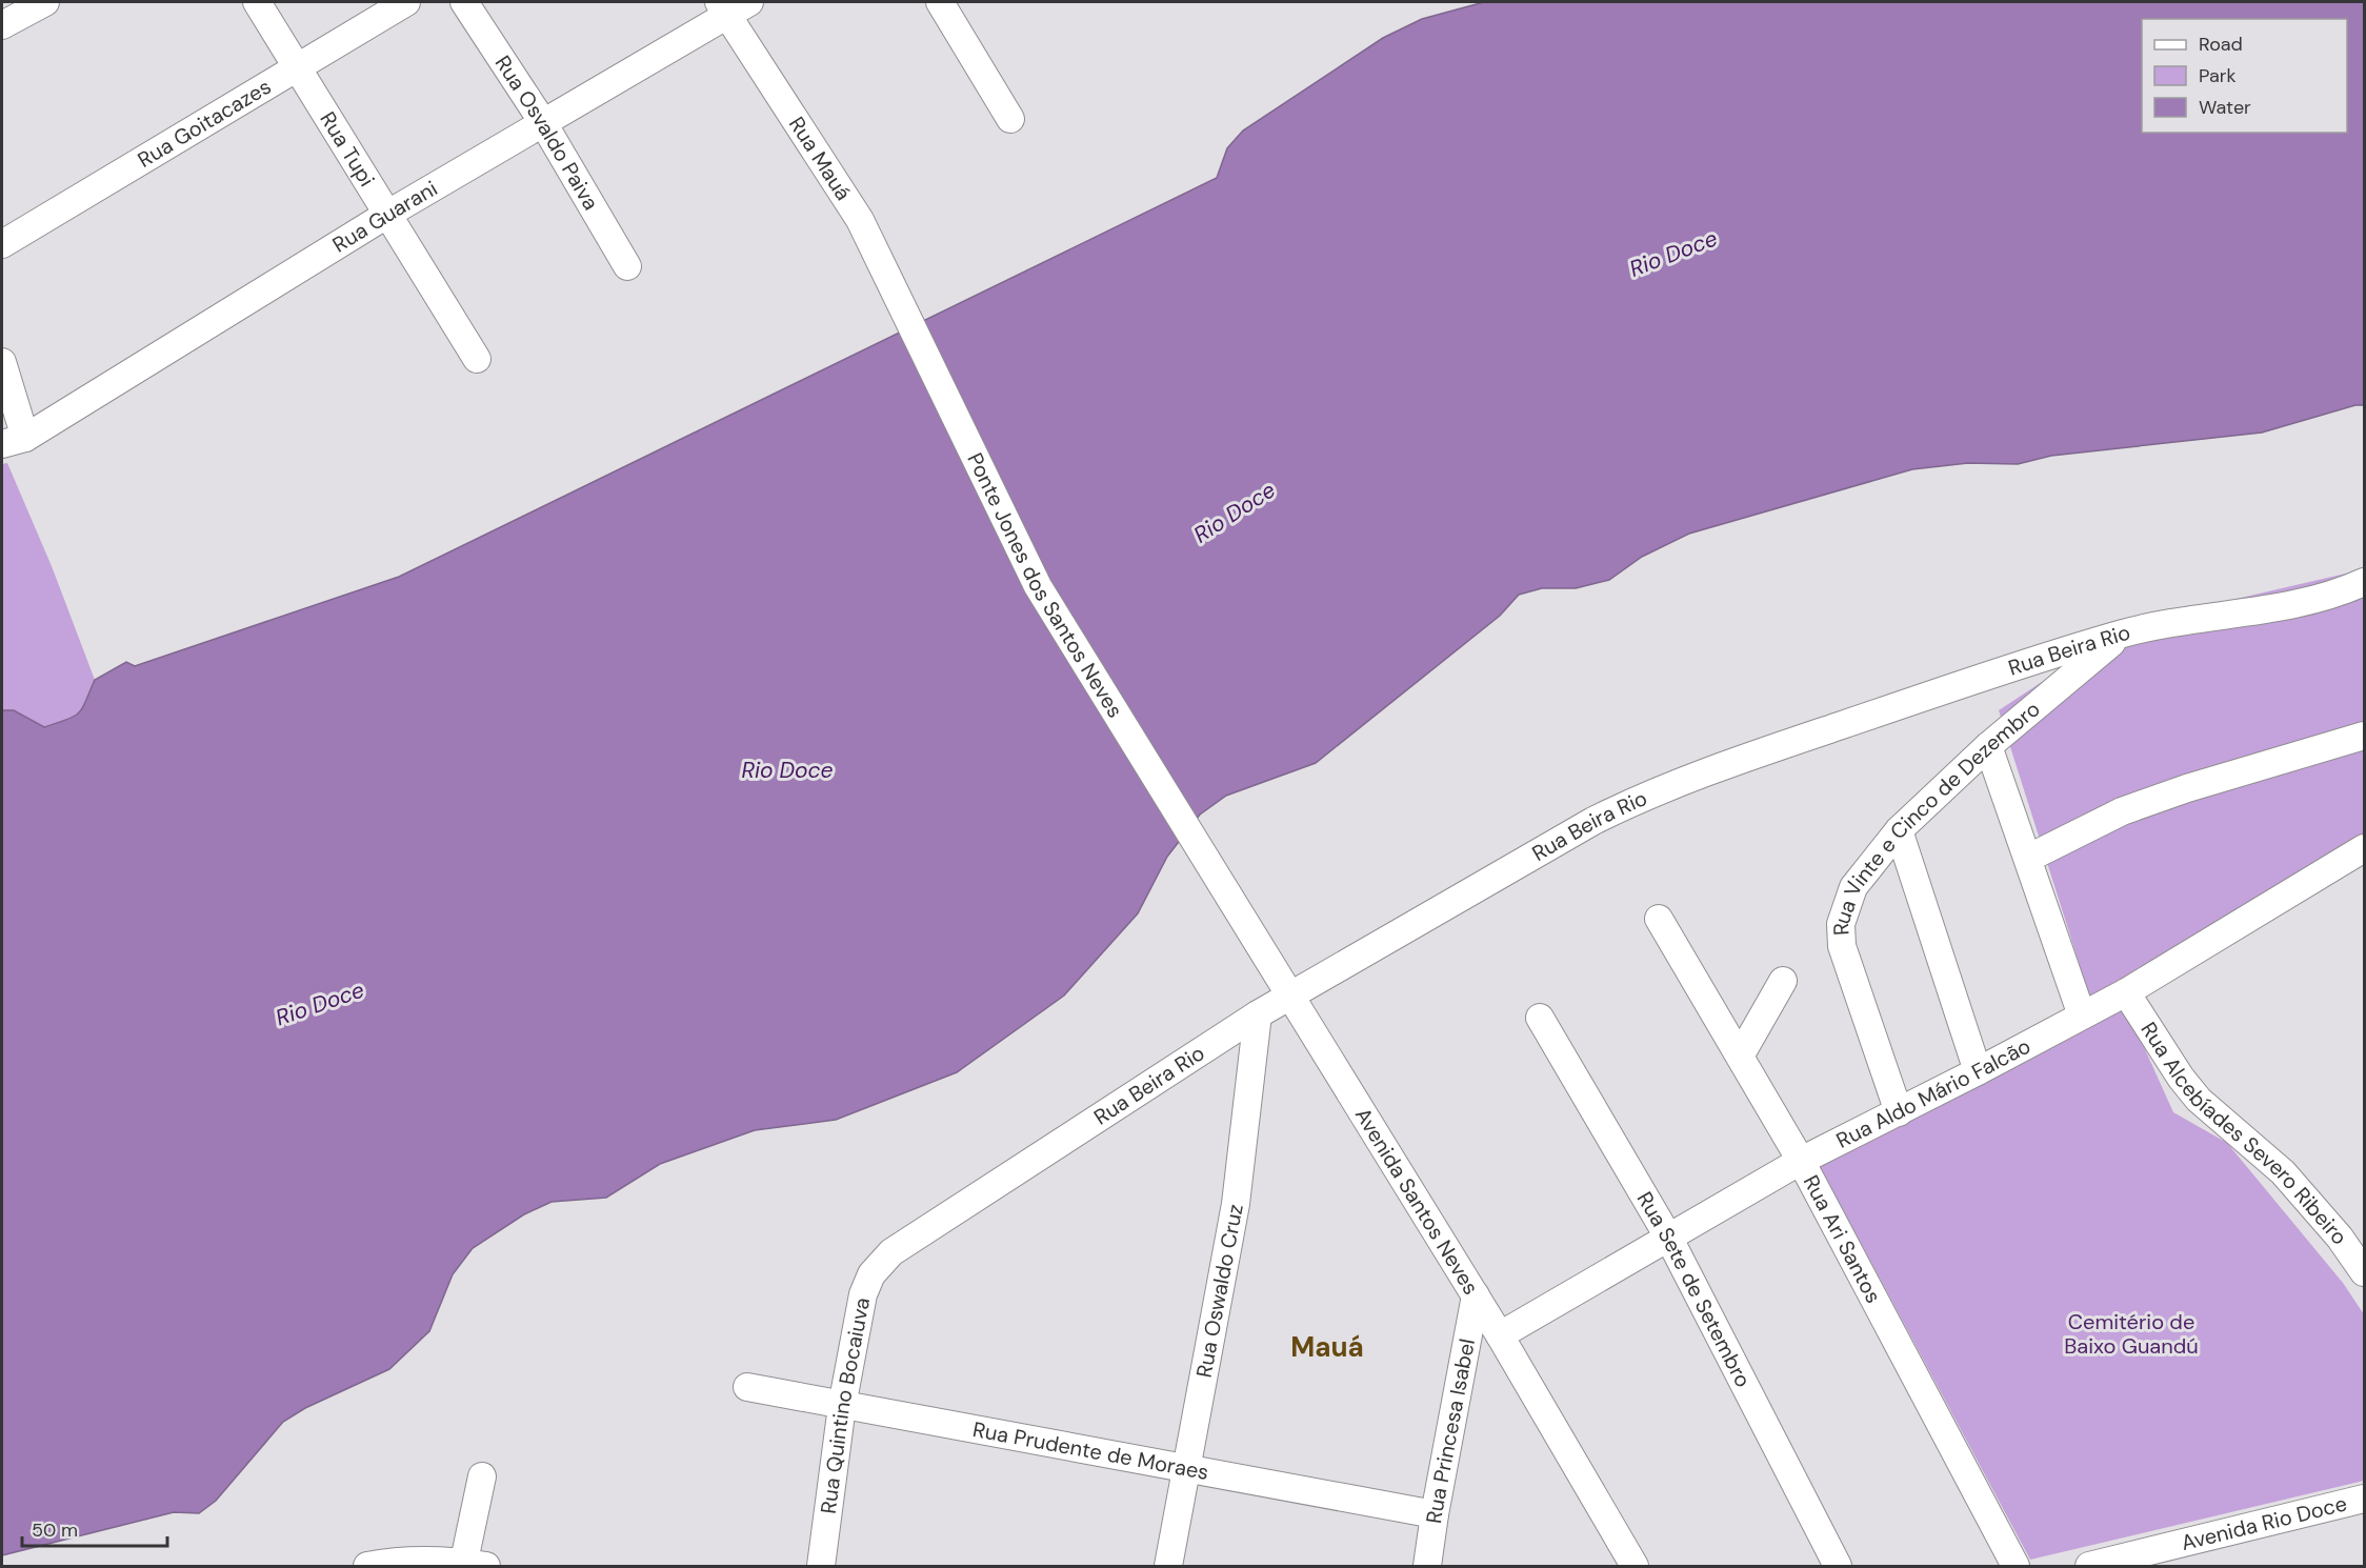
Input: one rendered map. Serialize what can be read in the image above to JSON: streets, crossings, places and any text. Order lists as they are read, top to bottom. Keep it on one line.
{"streets":{"street":["Rua Goitacazes","Rua Osvaldo Paiva","Rua Tupi","Rua Mauá","Rua Guarani","Ponte Jones dos Santos Neves","Rua Beira Rio","Rua Vinte e Cinco de Dezembro","Rua Aldo Mário Falcão","Rua Alcebíades Severo Ribeiro","Avenida Santos Neves","Rua Ari Santos","Rua Sete de Setembro","Rua Oswaldo Cruz","Rua Quintino Bocaiuva","Rua Princesa Isabel","Rua Prudente de Moraes","Avenida Rio Doce"]},"crossings":[["Rua Goitacazes","Rua Tupi"],["Rua Osvaldo Paiva","Rua Guarani"],["Rua Tupi","Rua Guarani"],["Rua Mauá","Rua Guarani"],["Rua Mauá","Ponte Jones dos Santos Neves"],["Ponte Jones dos Santos Neves","Avenida Santos Neves"],["Rua Beira Rio","Rua Vinte e Cinco de Dezembro"],["Rua Beira Rio","Avenida Santos Neves"],["Rua Beira Rio","Rua Oswaldo Cruz"],["Rua Beira Rio","Rua Quintino Bocaiuva"],["Rua Vinte e Cinco de Dezembro","Rua Aldo Mário Falcão"],["Rua Aldo Mário Falcão","Rua Alcebíades Severo Ribeiro"],["Rua Aldo Mário Falcão","Avenida Santos Neves"],["Rua Aldo Mário Falcão","Rua Ari Santos"],["Rua Aldo Mário Falcão","Rua Sete de Setembro"],["Avenida Santos Neves","Rua Princesa Isabel"],["Rua Oswaldo Cruz","Rua Prudente de Moraes"],["Rua Quintino Bocaiuva","Rua Prudente de Moraes"],["Rua Princesa Isabel","Rua Prudente de Moraes"]],"districts":["Mauá"],"water":["Rio Doce"],"parks":["Cemitério de Baixo Guandú"],"legend":["Road","Park","Water"],"scale_bar":"50 m"}
